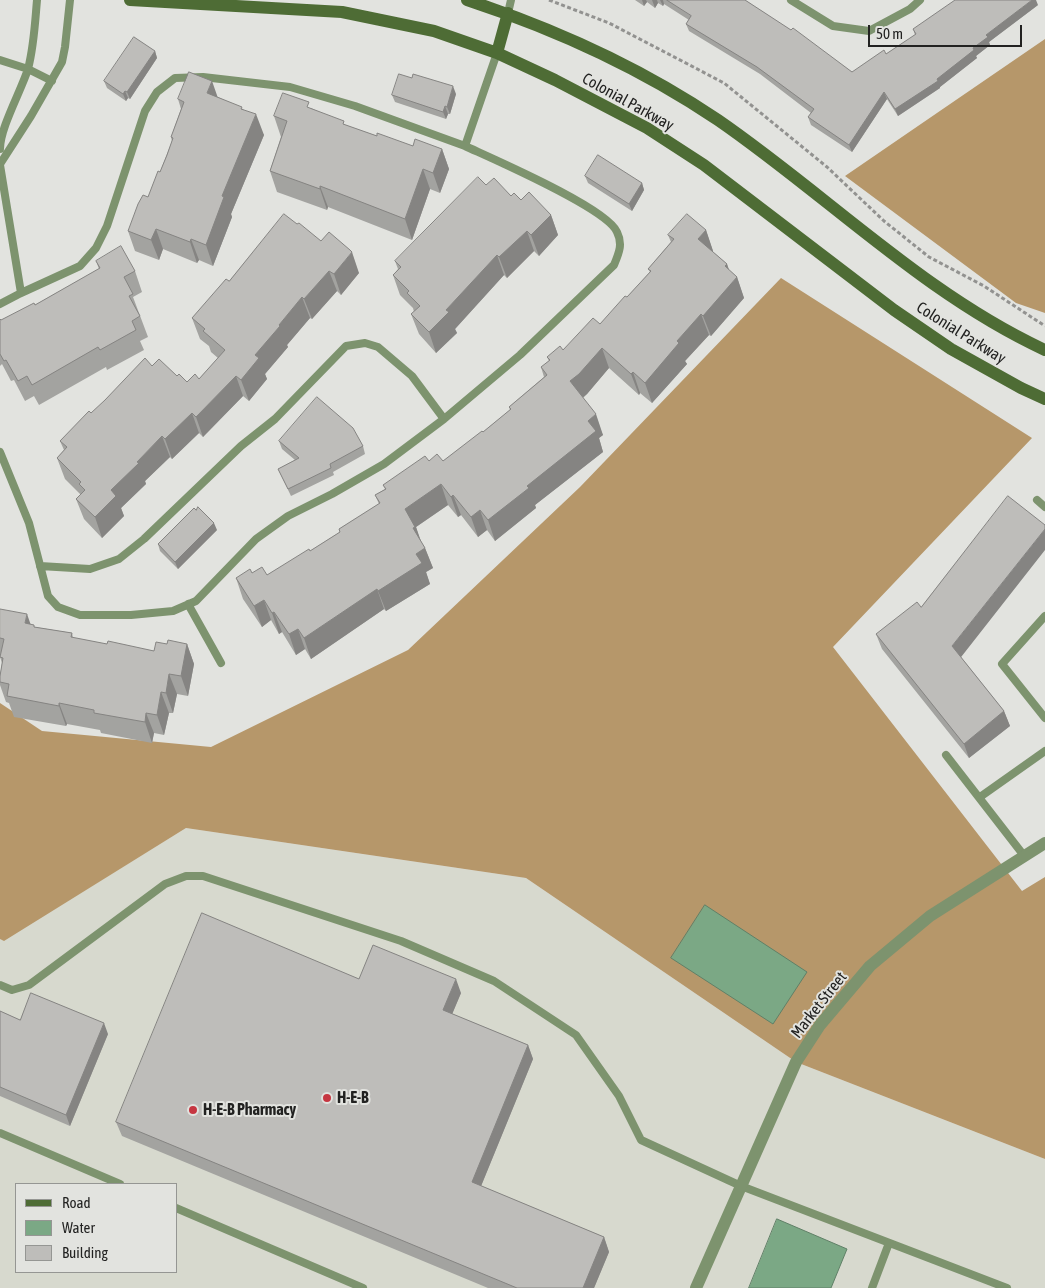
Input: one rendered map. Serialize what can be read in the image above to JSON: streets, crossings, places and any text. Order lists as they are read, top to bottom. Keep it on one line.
{"streets":{"street":["Colonial Parkway","Market Street"]},"places":["H-E-B","H-E-B Pharmacy"],"legend":["Road","Water","Building"],"scale_bar":"50 m"}
